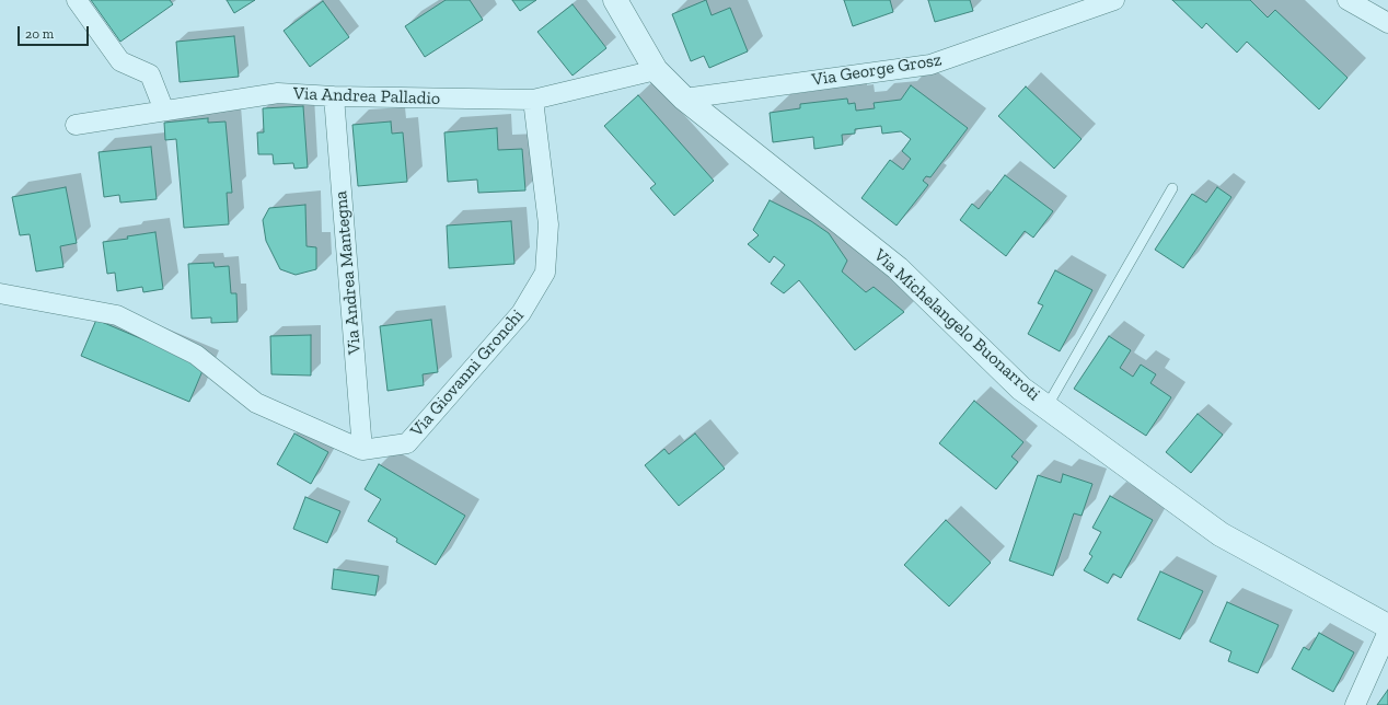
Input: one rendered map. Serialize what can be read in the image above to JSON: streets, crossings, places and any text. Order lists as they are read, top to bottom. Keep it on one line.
{"streets":{"street":["Via George Grosz","Via Andrea Palladio","Via Andrea Mantegna","Via Michelangelo Buonarroti","Via Giovanni Gronchi"]},"crossings":[["Via George Grosz","Via Michelangelo Buonarroti"],["Via Andrea Palladio","Via Andrea Mantegna"],["Via Andrea Palladio","Via Michelangelo Buonarroti"],["Via Andrea Palladio","Via Giovanni Gronchi"],["Via Andrea Mantegna","Via Giovanni Gronchi"]],"scale_bar":"20 m"}
